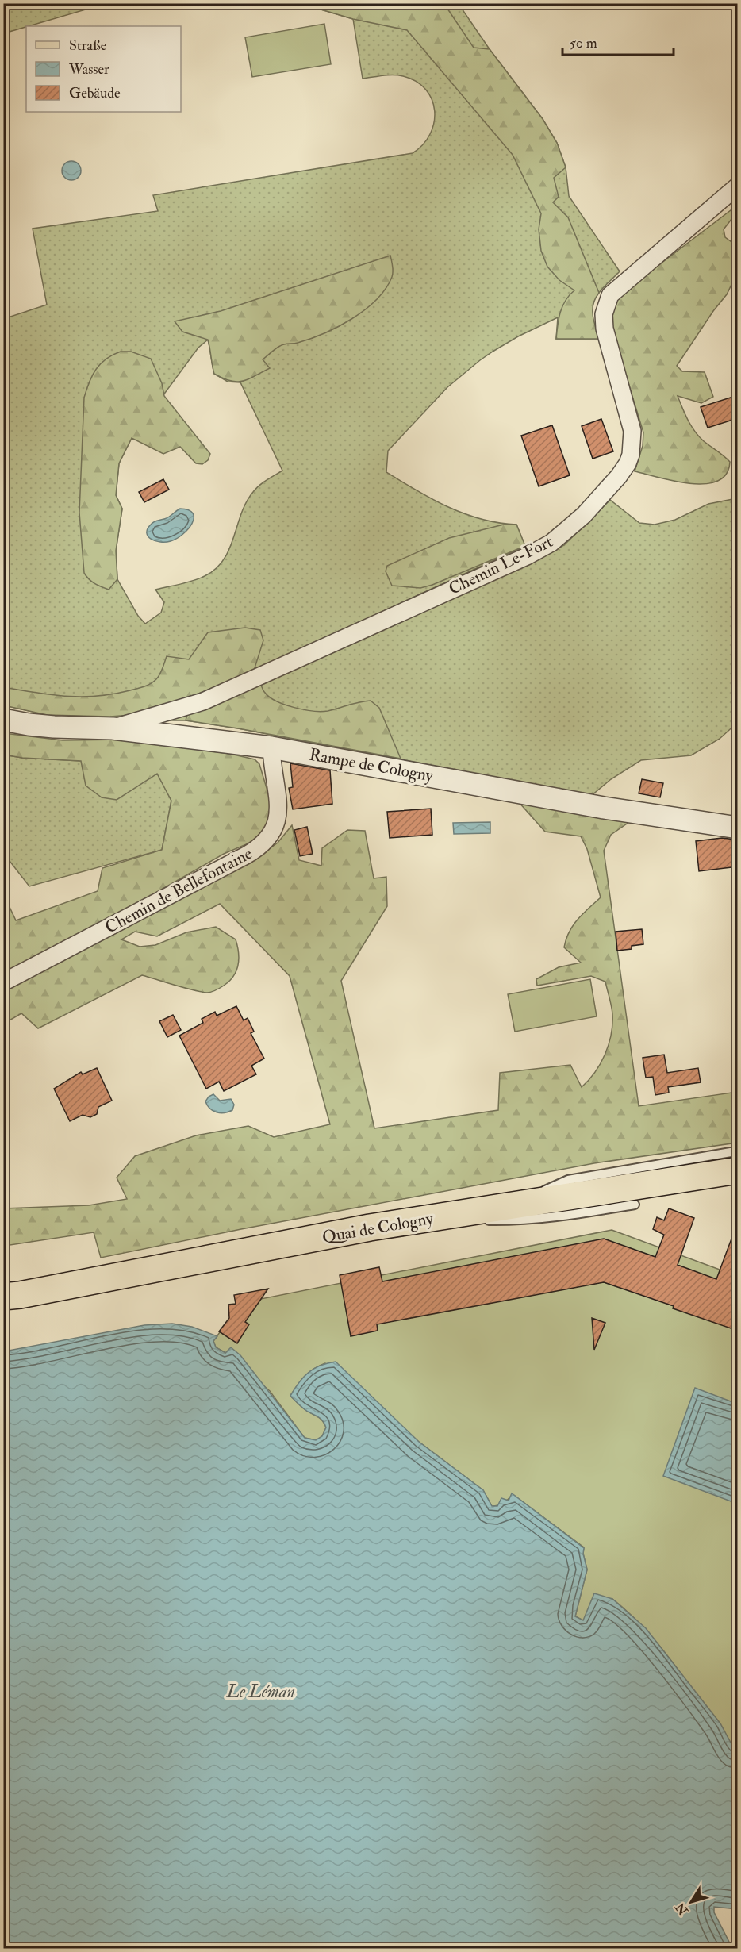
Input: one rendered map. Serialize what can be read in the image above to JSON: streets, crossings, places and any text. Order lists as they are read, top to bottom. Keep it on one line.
{"streets":{"main road":["Quai de Cologny"],"street":["Chemin Le-Fort","Rampe de Cologny","Chemin de Bellefontaine"]},"crossings":[["Chemin Le-Fort","Rampe de Cologny"],["Rampe de Cologny","Chemin de Bellefontaine"]],"water":["Le Léman"],"legend":["Straße","Wasser","Gebäude"],"scale_bar":"50 m","north":"bottom left"}
